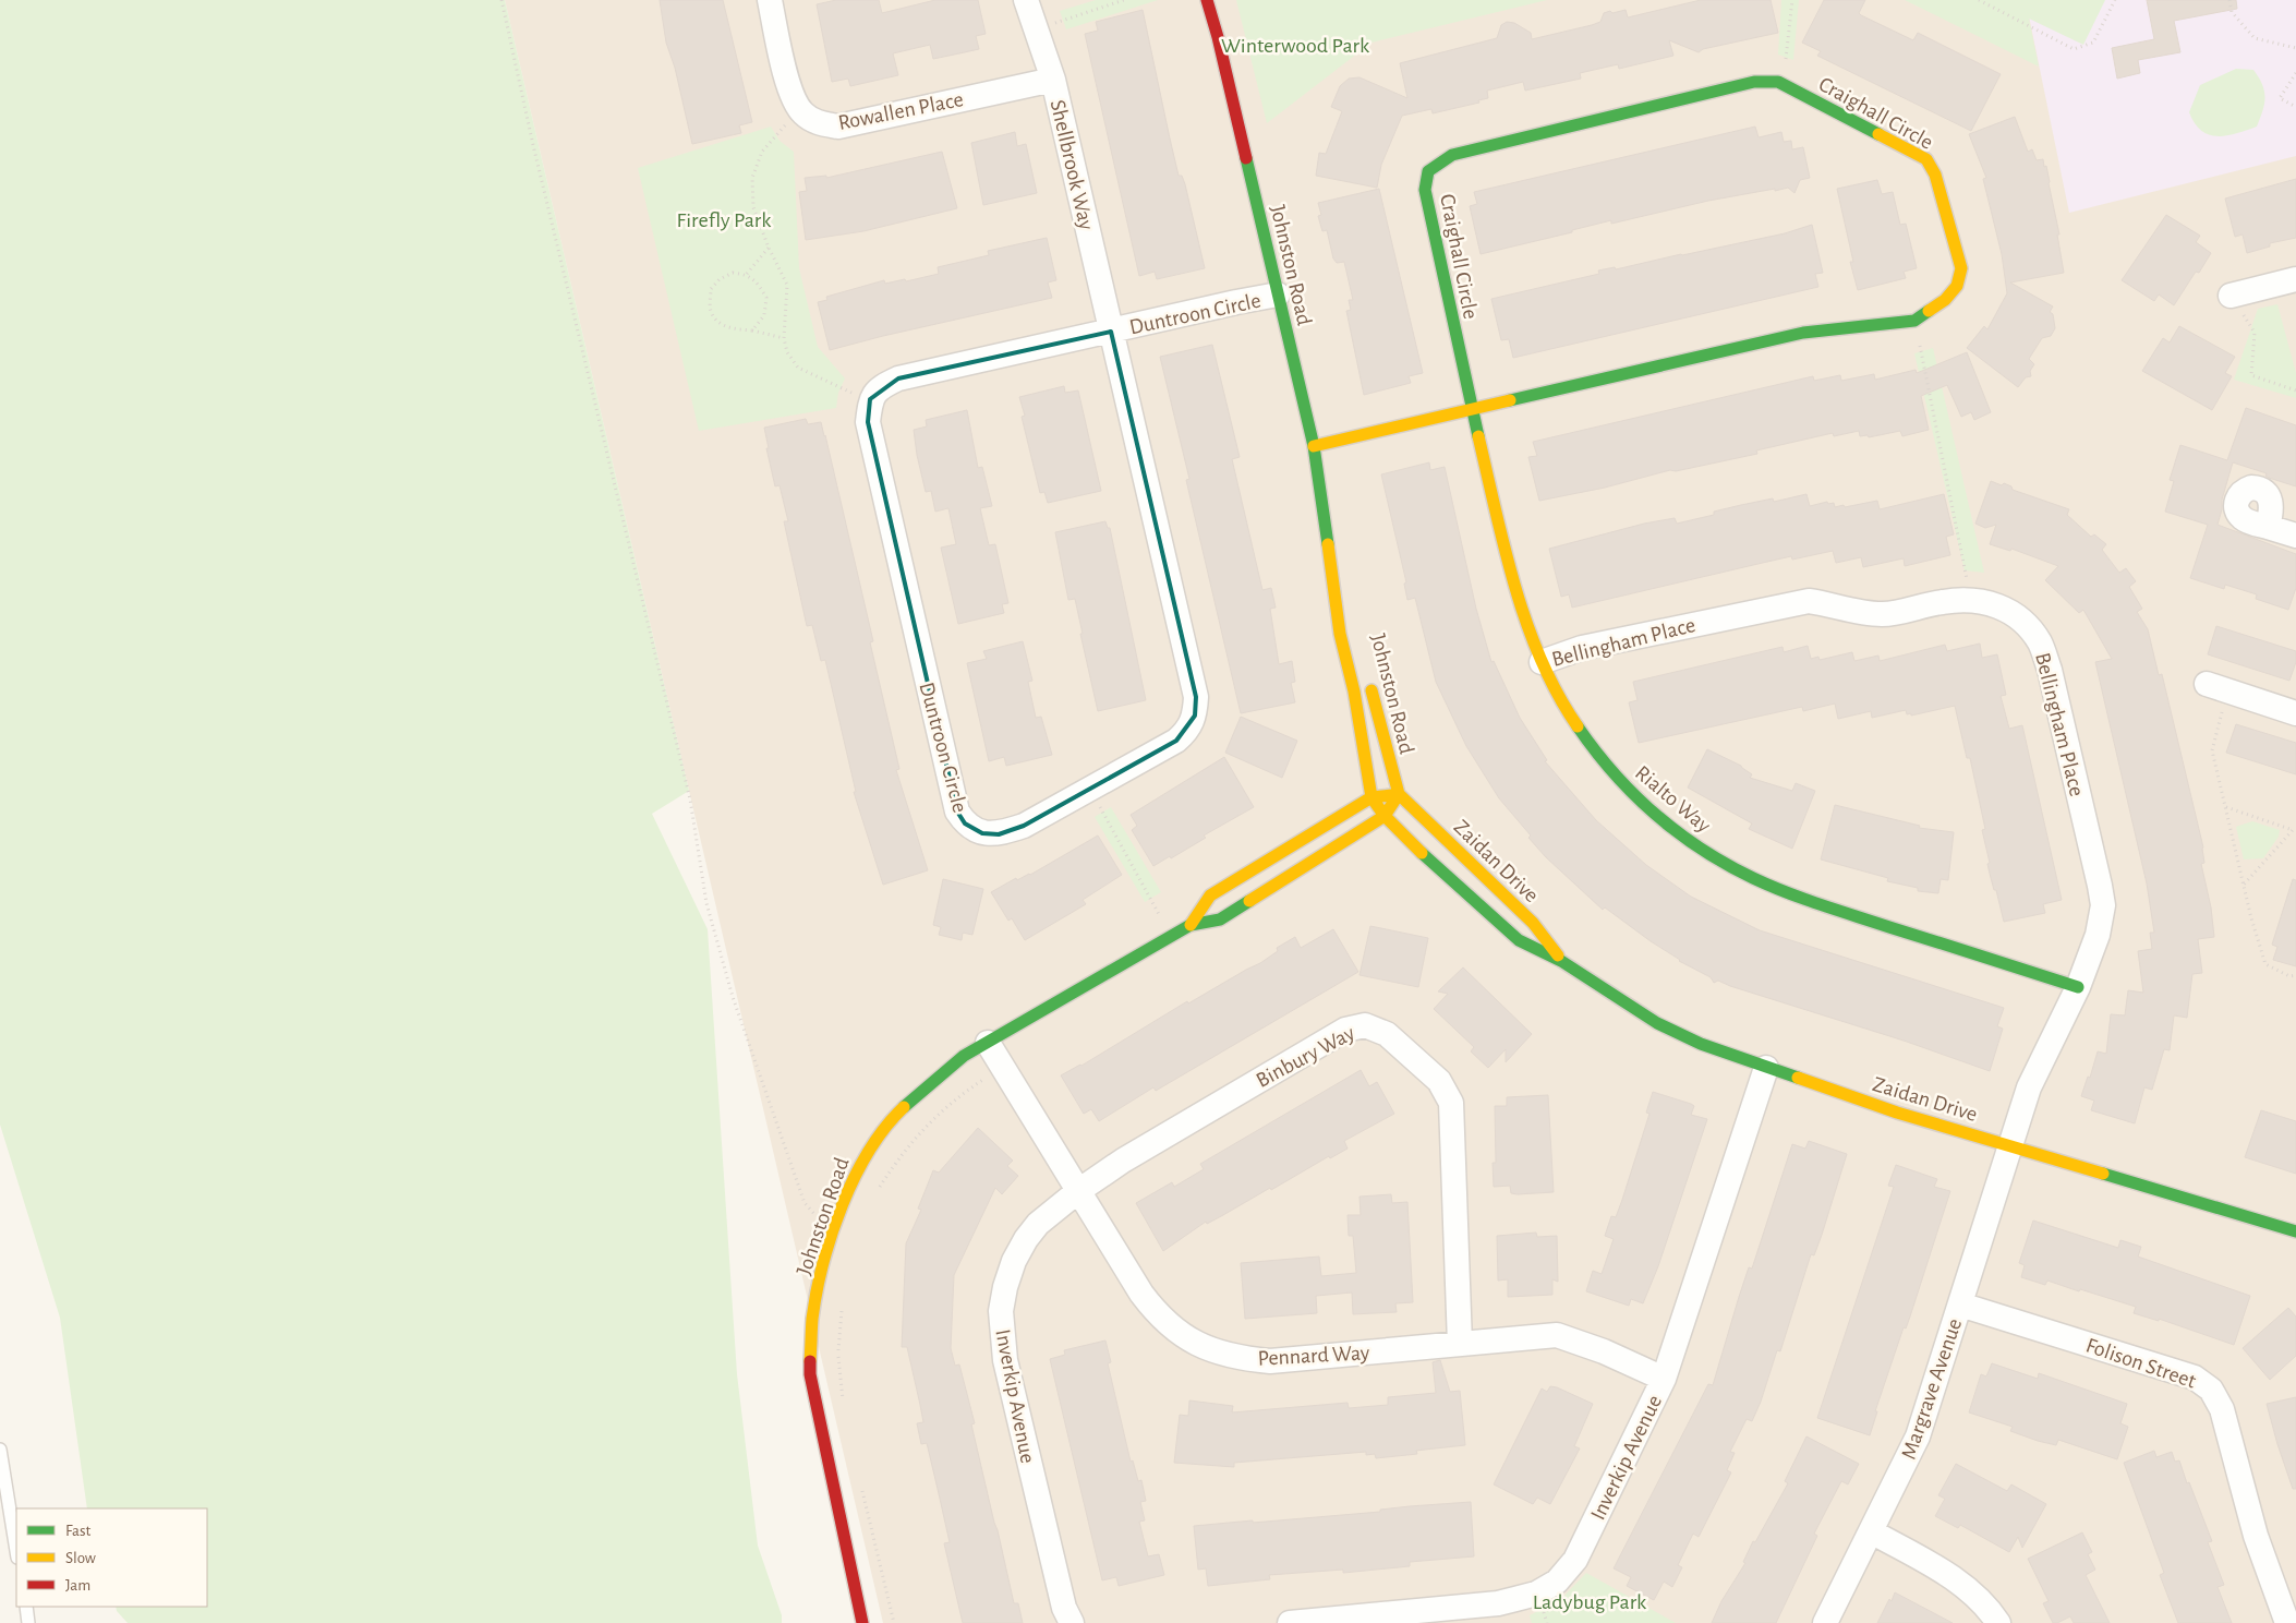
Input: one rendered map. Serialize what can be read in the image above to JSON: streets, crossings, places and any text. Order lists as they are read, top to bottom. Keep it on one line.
{"streets":{"street":["Rowallen Place","Craighall Circle","Shellbrook Way","Johnston Road","Duntroon Circle","Bellingham Place","Rialto Way","Zaidan Drive","Binbury Way","Pennard Way","Folison Street","Margrave Avenue","Inverkip Avenue"]},"crossings":[["Rowallen Place","Shellbrook Way"],["Craighall Circle","Johnston Road"],["Craighall Circle","Rialto Way"],["Shellbrook Way","Duntroon Circle"],["Johnston Road","Duntroon Circle"],["Johnston Road","Zaidan Drive"],["Johnston Road","Pennard Way"],["Bellingham Place","Rialto Way"],["Bellingham Place","Zaidan Drive"],["Bellingham Place","Margrave Avenue"],["Zaidan Drive","Margrave Avenue"],["Zaidan Drive","Inverkip Avenue"],["Binbury Way","Pennard Way"],["Binbury Way","Inverkip Avenue"],["Pennard Way","Inverkip Avenue"],["Folison Street","Margrave Avenue"]],"parks":["Winterwood Park","Firefly Park","Ladybug Park"],"legend":["Fast","Slow","Jam"]}
